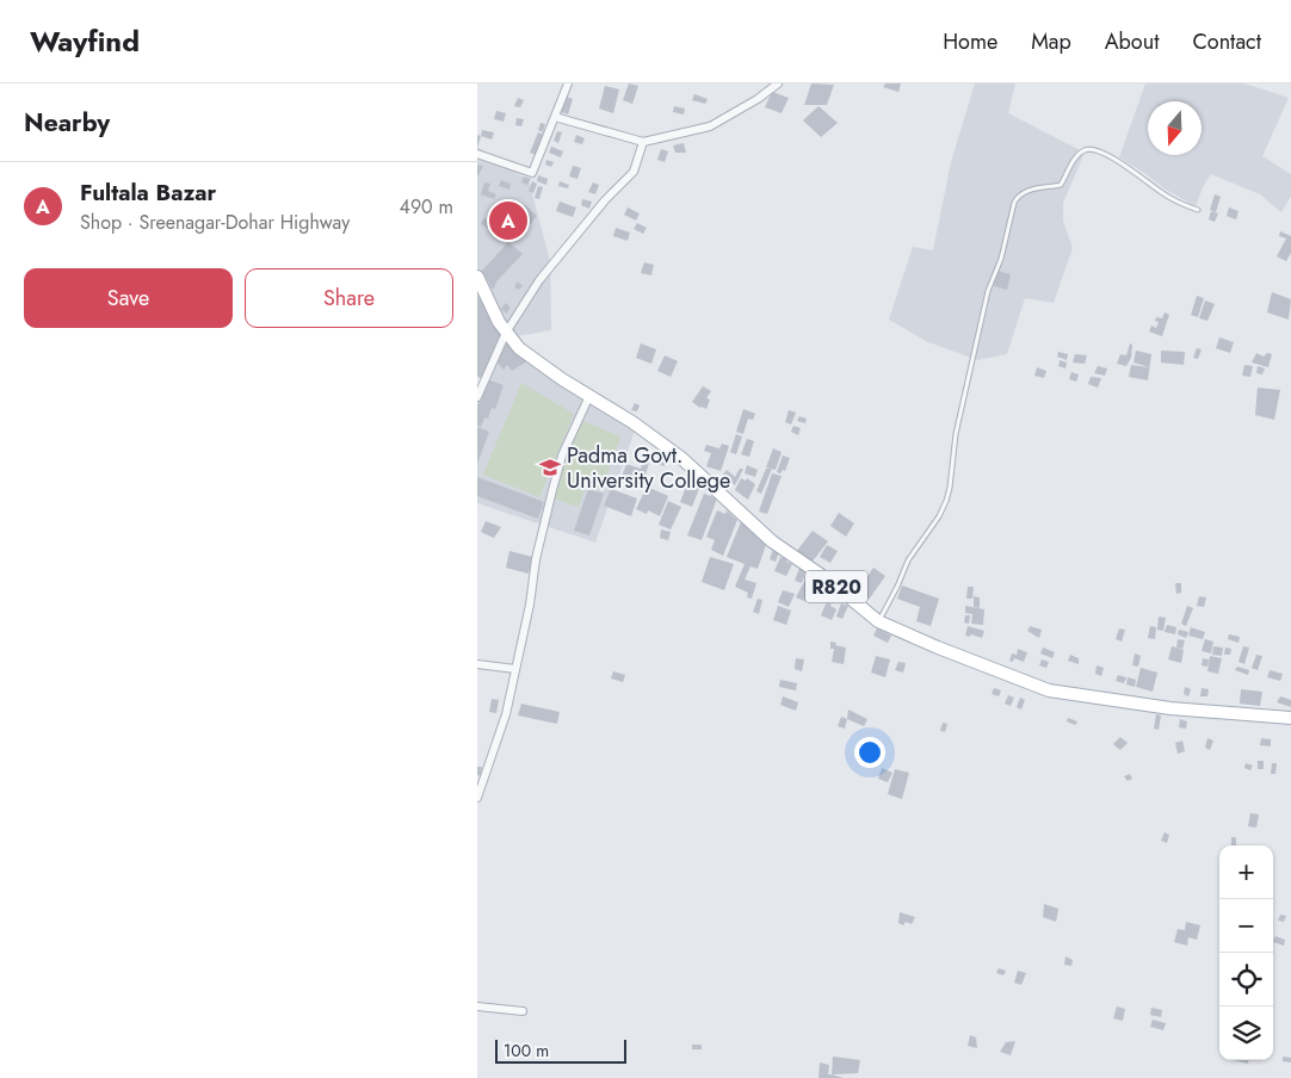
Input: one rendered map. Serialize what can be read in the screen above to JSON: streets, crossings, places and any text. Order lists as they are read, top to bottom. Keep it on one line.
{"streets":{"main road":["R820"]},"places":{"school or university":["Padma Govt. University College"]},"scale_bar":"100 m","north":"bottom","page":{"header":"Wayfind","nav":["Home","Map","About","Contact"],"heading":"Nearby","list":[{"mark":"A","name":"Fultala Bazar","note":"Shop · Sreenagar-Dohar Highway","value":"490 m"}],"pins":"A","buttons":["Save","Share"],"map_buttons":["+","−"],"scale":"100 m"}}
